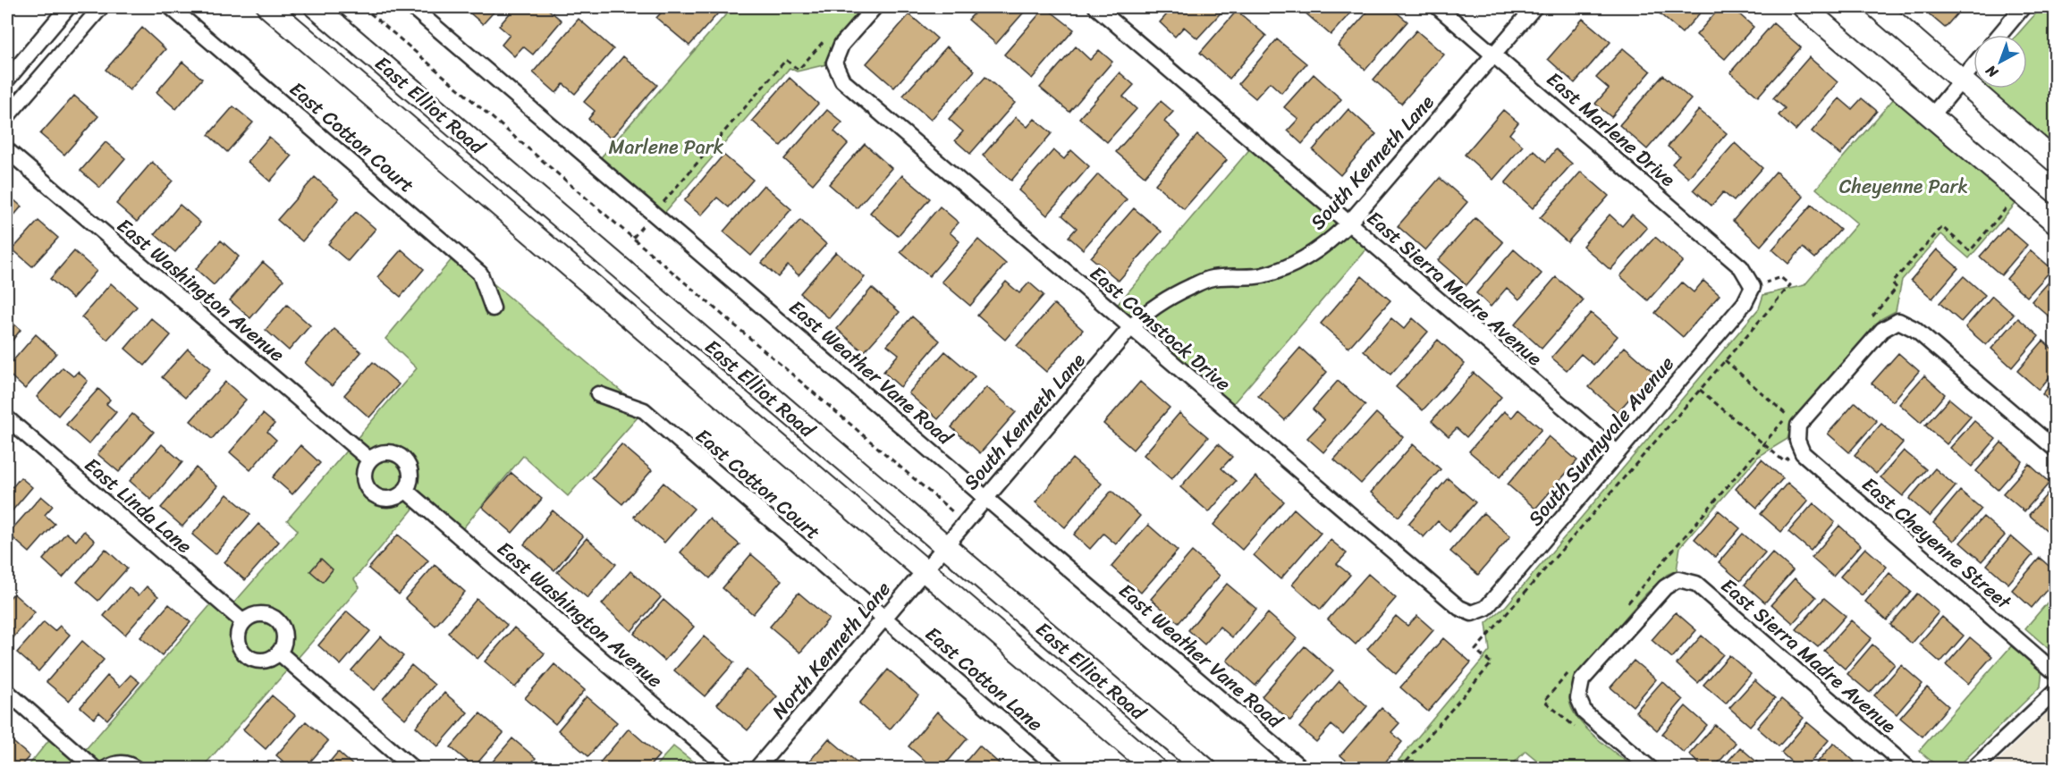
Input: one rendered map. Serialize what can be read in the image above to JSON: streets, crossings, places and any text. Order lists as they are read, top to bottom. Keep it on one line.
{"streets":{"main road":["East Elliot Road"],"street":["East Marlene Drive","East Cotton Court","South Kenneth Lane","East Sierra Madre Avenue","East Washington Avenue","East Comstock Drive","East Weather Vane Road","South Sunnyvale Avenue","East Linda Lane","East Cheyenne Street","North Kenneth Lane","East Cotton Lane"]},"crossings":[["East Elliot Road","South Kenneth Lane"],["East Elliot Road","North Kenneth Lane"],["East Marlene Drive","South Kenneth Lane"],["East Marlene Drive","South Sunnyvale Avenue"],["East Cotton Court","North Kenneth Lane"],["East Cotton Court","East Cotton Lane"],["South Kenneth Lane","East Sierra Madre Avenue"],["South Kenneth Lane","East Comstock Drive"],["South Kenneth Lane","East Weather Vane Road"],["South Kenneth Lane","North Kenneth Lane"],["East Sierra Madre Avenue","South Sunnyvale Avenue"],["East Comstock Drive","South Sunnyvale Avenue"],["North Kenneth Lane","East Cotton Lane"]],"parks":["Marlene Park","Cheyenne Park"],"north":"bottom left"}
